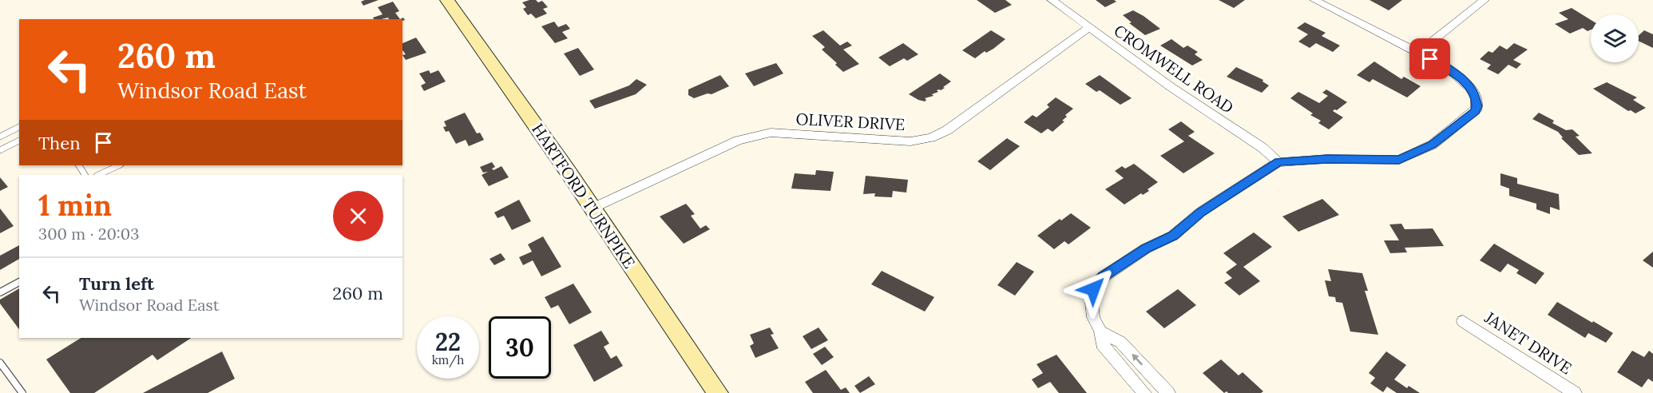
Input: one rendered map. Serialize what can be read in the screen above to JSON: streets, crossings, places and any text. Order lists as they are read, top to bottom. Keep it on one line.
{"streets":{"main road":["HARTFORD TURNPIKE"],"street":["CROMWELL ROAD","OLIVER DRIVE","JANET DRIVE"]},"crossings":[["CROMWELL ROAD","OLIVER DRIVE"],["OLIVER DRIVE","HARTFORD TURNPIKE"]],"page":{"turn":["260 m","Windsor Road East"],"then":"Then","heading":["1 min","300 m · 20:03"],"list":[{"name":"Turn left","note":"Windsor Road East","value":"260 m"}],"speed":"22 km/h","limit":"30"}}
